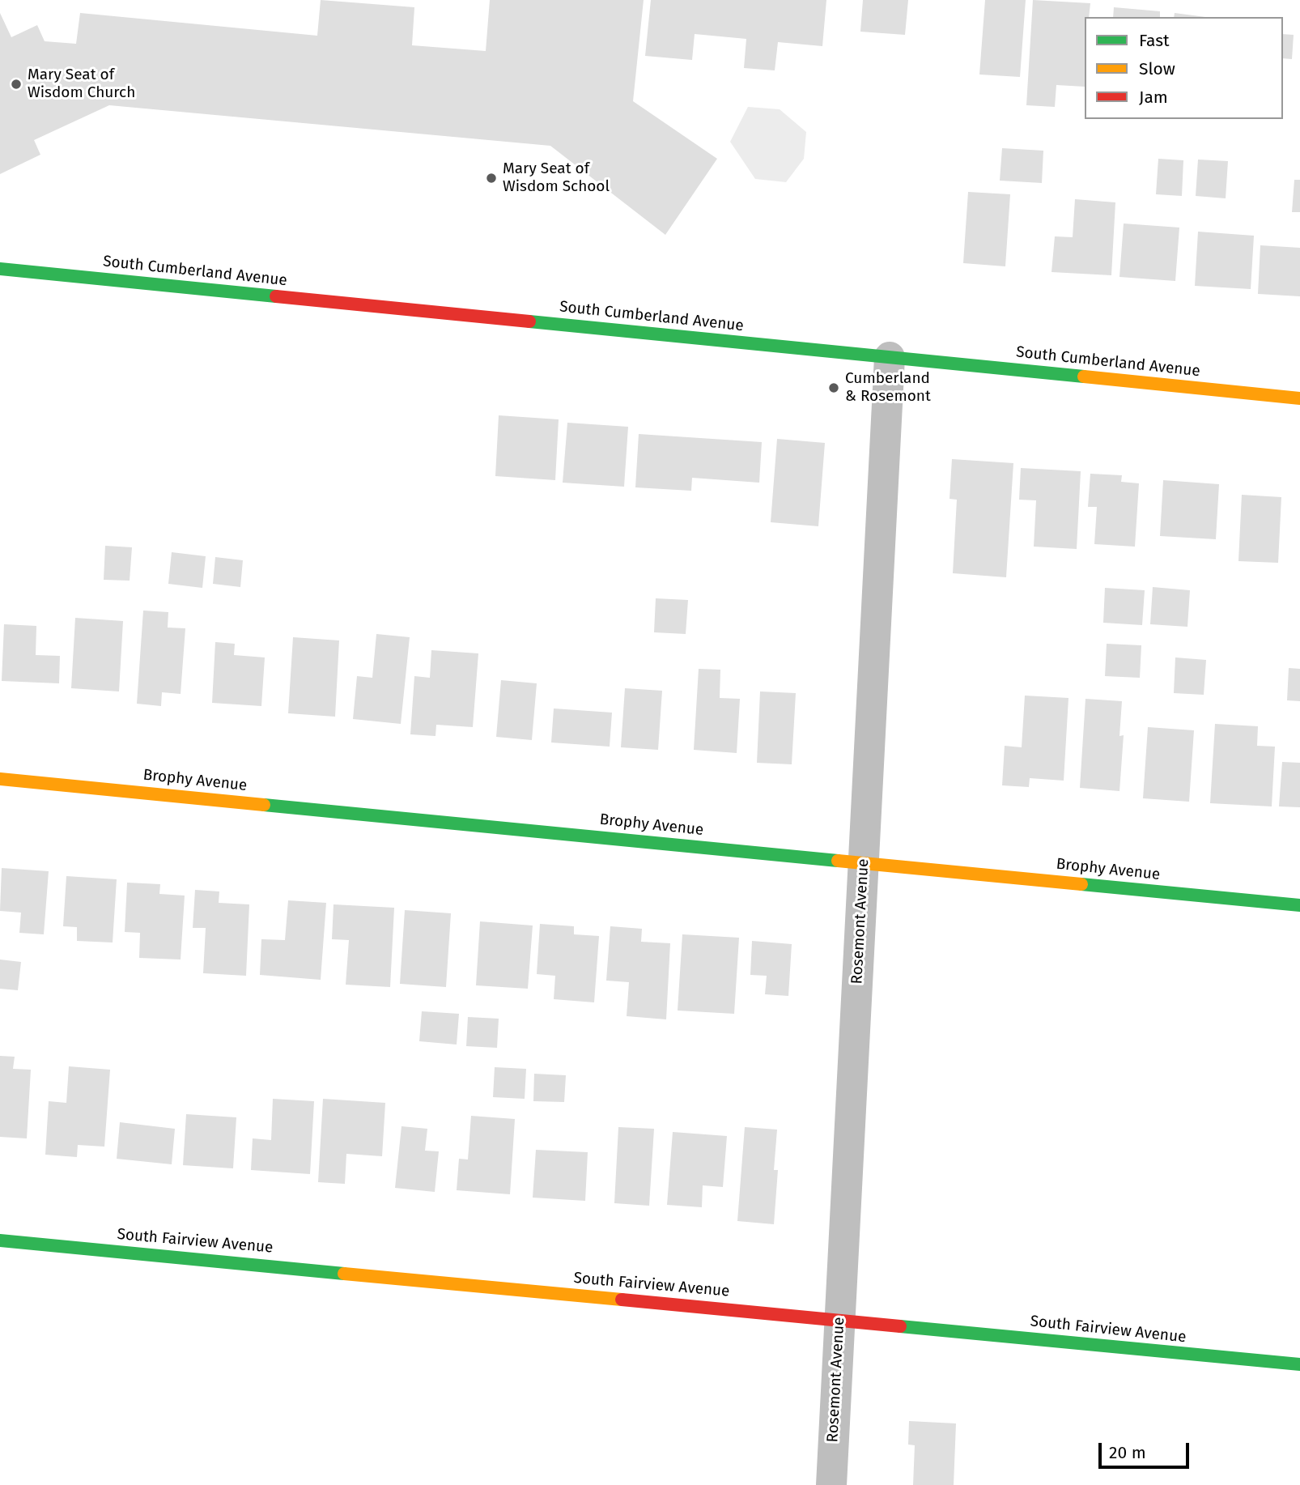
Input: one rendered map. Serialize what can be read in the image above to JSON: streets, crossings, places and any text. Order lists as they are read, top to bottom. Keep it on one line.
{"streets":{"street":["South Cumberland Avenue","Brophy Avenue","Rosemont Avenue","South Fairview Avenue"]},"crossings":[["South Cumberland Avenue","Rosemont Avenue"],["Brophy Avenue","Rosemont Avenue"],["Rosemont Avenue","South Fairview Avenue"]],"places":["Mary Seat of Wisdom Church","Mary Seat of Wisdom School","Cumberland & Rosemont"],"legend":["Fast","Slow","Jam"],"scale_bar":"20 m"}
